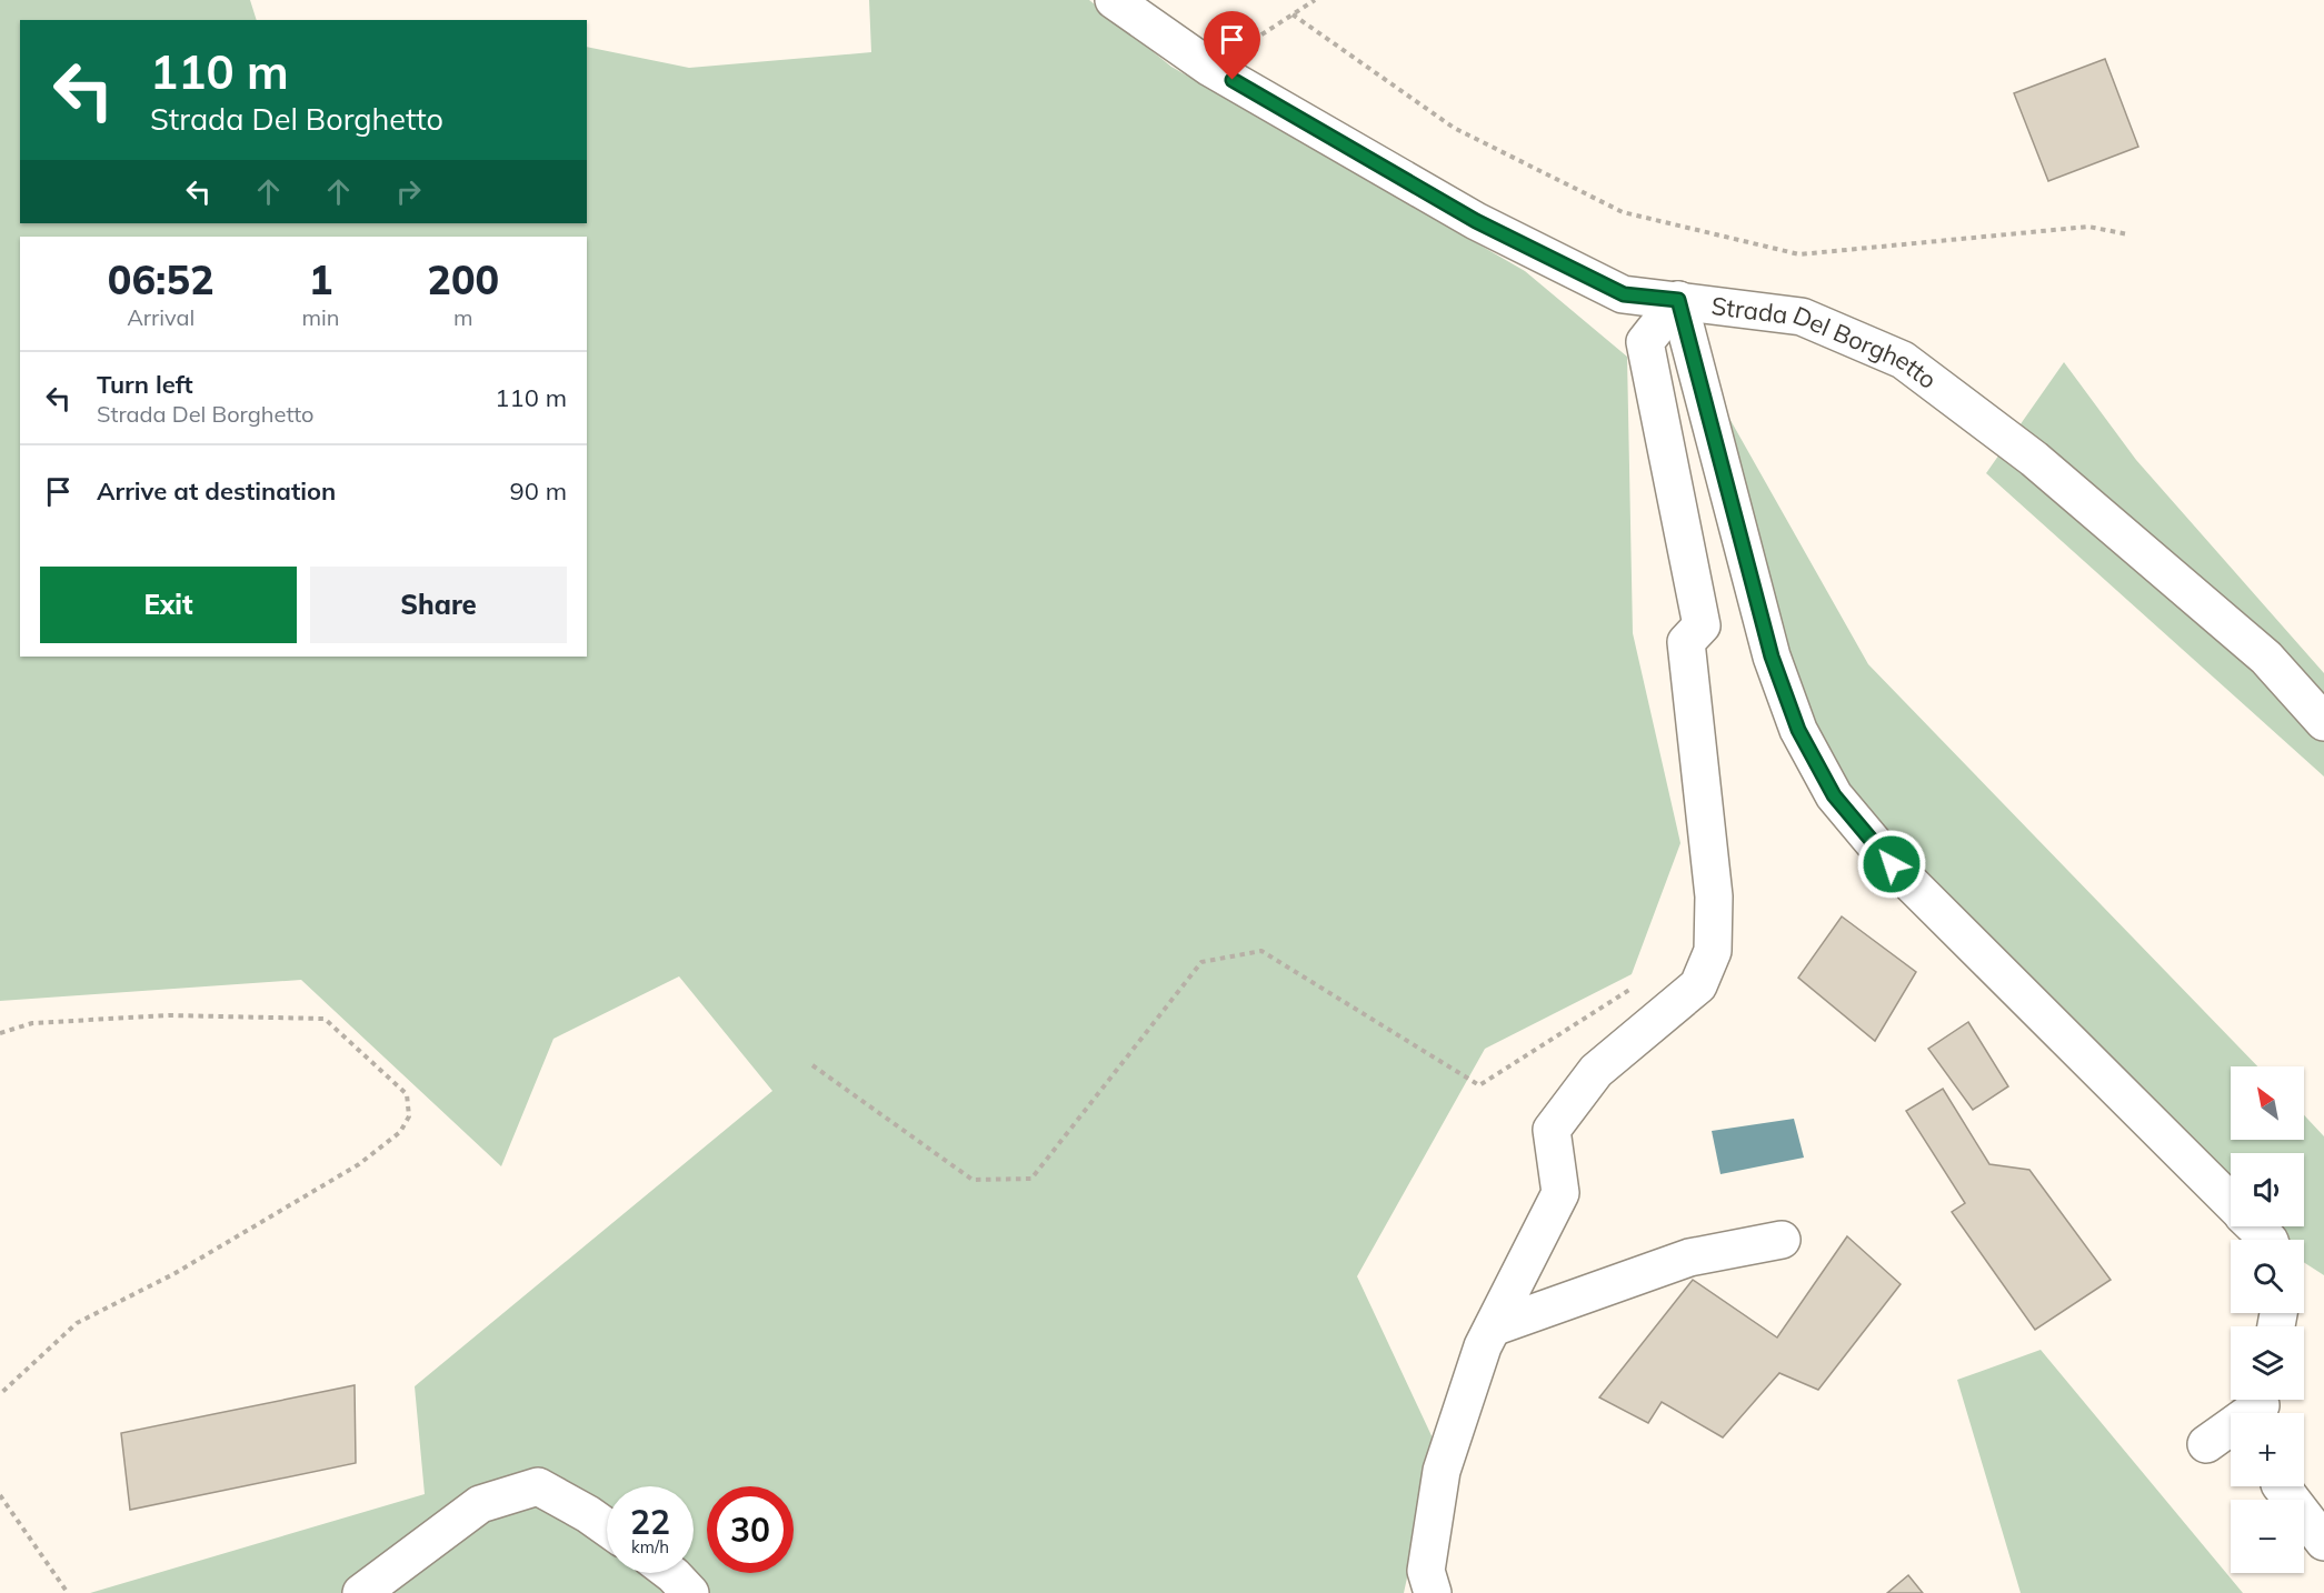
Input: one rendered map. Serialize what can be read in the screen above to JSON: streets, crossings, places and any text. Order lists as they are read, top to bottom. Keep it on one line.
{"streets":{"street":["Strada Del Borghetto"]},"north":"top left","page":{"turn":["110 m","Strada Del Borghetto"],"eta":["06:52","Arrival","1","min","200","m"],"list":[{"name":"Turn left","note":"Strada Del Borghetto","value":"110 m"},{"name":"Arrive at destination","value":"90 m"}],"buttons":["Exit","Share"],"map_buttons":["+","−"],"speed":"22 km/h","limit":"30"}}
